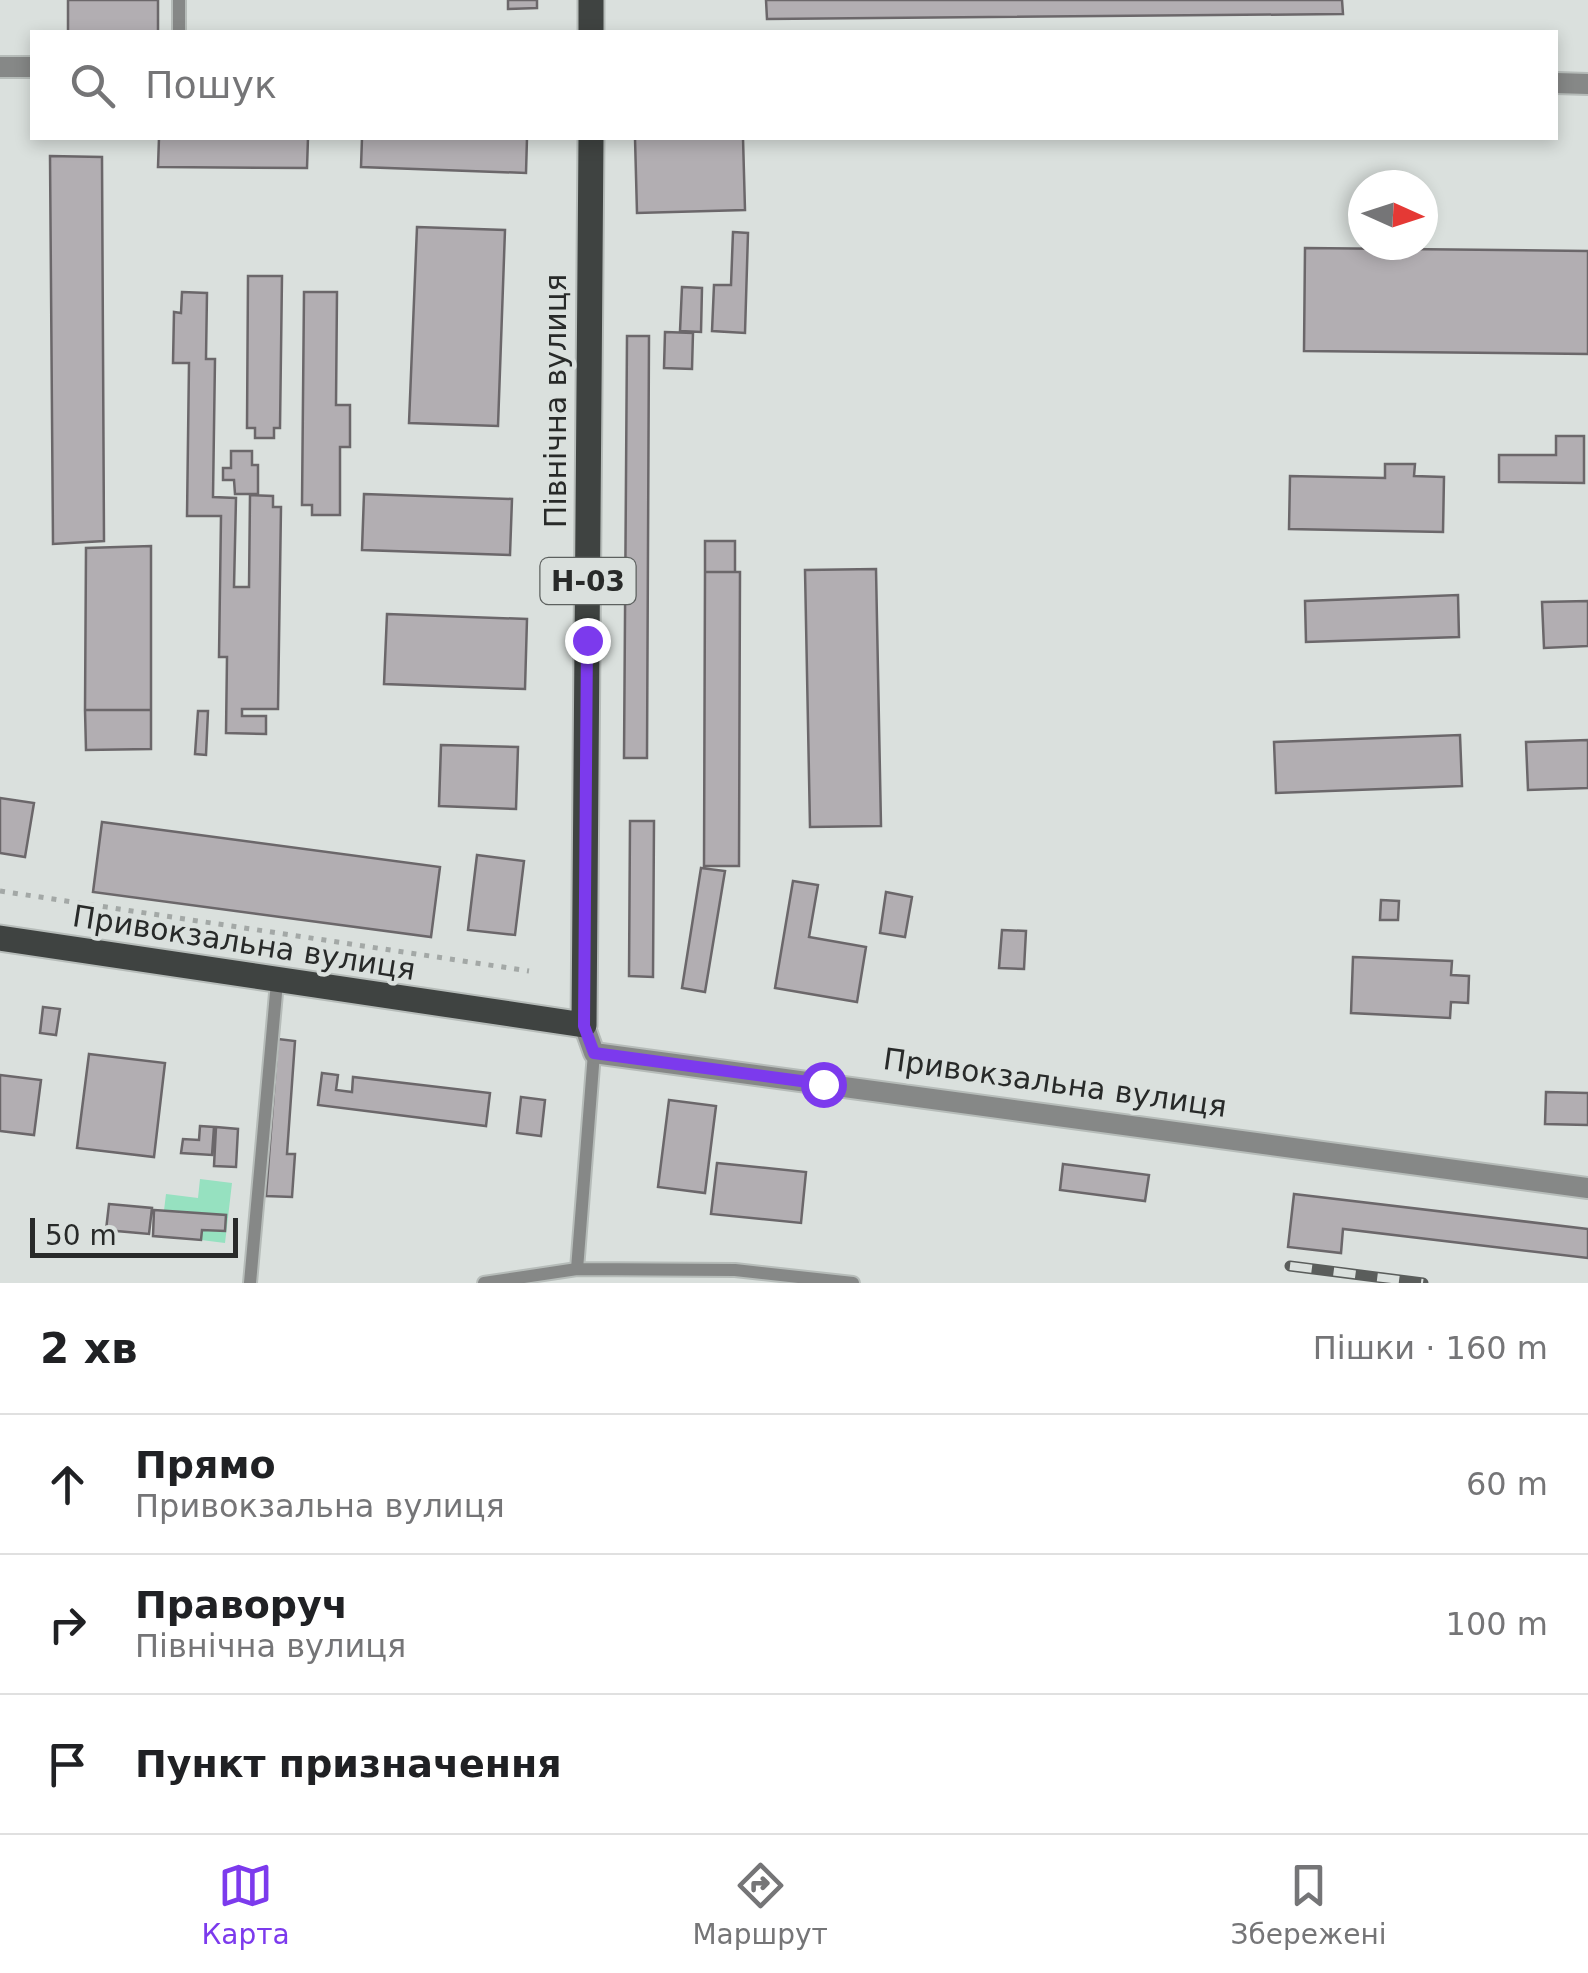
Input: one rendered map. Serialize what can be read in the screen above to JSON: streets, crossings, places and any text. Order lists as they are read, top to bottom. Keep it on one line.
{"streets":{"main road":["Північна вулиця","Н-03","Привокзальна вулиця"]},"crossings":[["Північна вулиця","Привокзальна вулиця"]],"scale_bar":"50 m","north":"right","page":{"search":"Пошук","scale":"50 m","heading":["2 хв","Пішки · 160 m"],"list":[["Прямо","Привокзальна вулиця","60 m"],["Праворуч","Північна вулиця","100 m"],"Пункт призначення"],"nav":["Карта","Маршрут","Збережені"]}}
